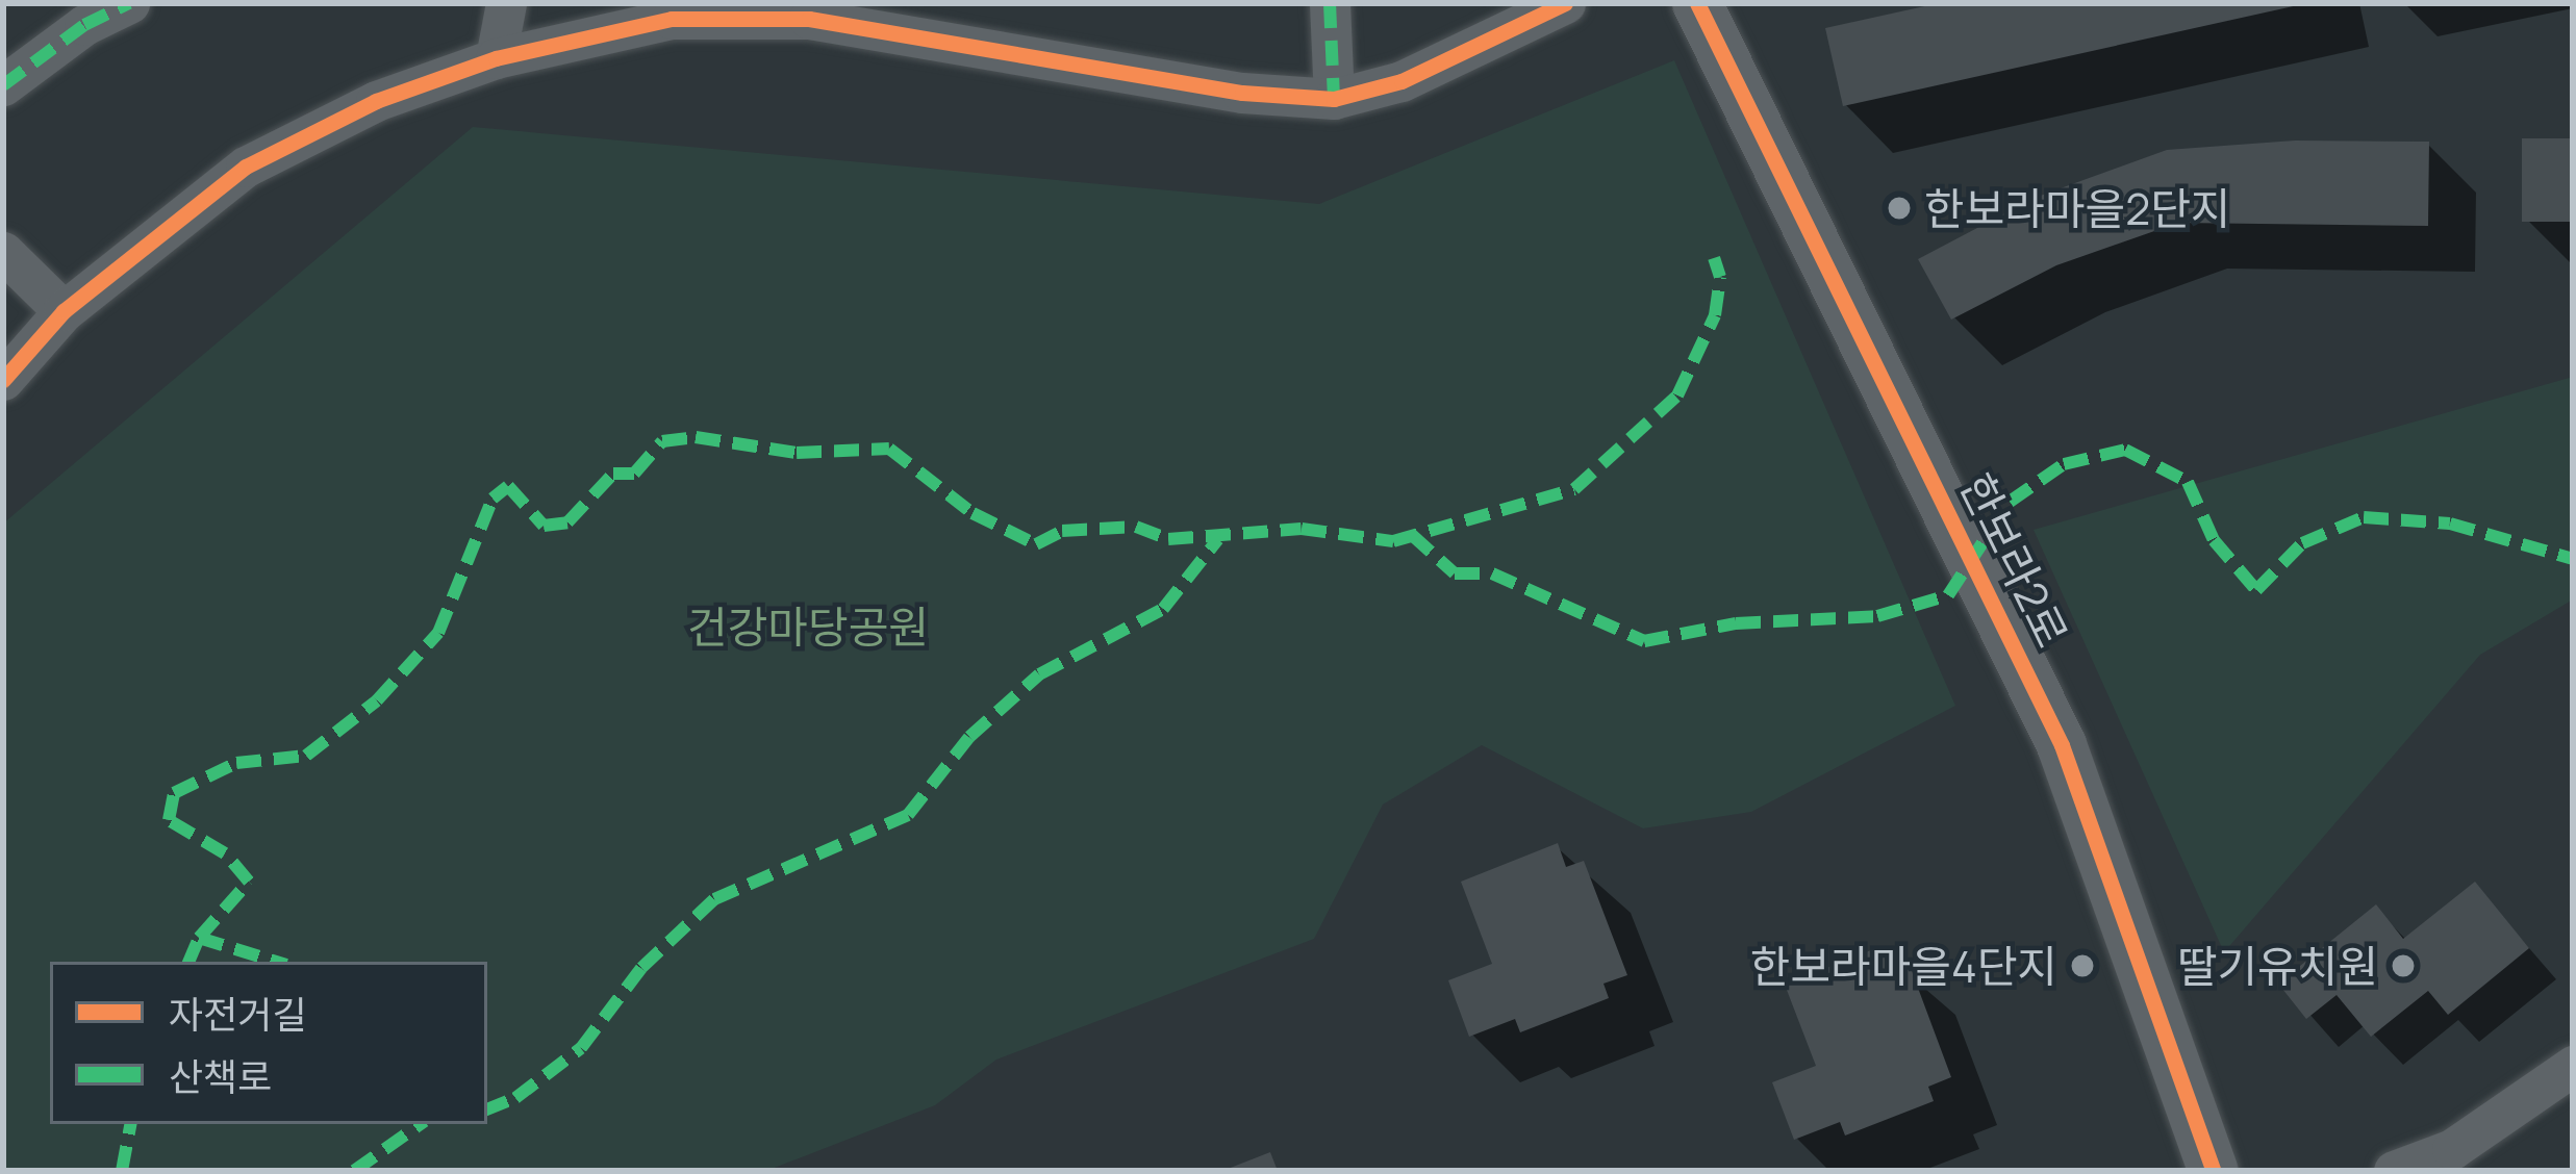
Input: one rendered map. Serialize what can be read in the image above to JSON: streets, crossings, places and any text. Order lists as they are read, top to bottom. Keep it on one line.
{"streets":{"street":["한보라2로"]},"parks":["건강마당공원"],"places":["한보라마을2단지","한보라마을4단지","딸기유치원"],"legend":["자전거길","산책로"]}
